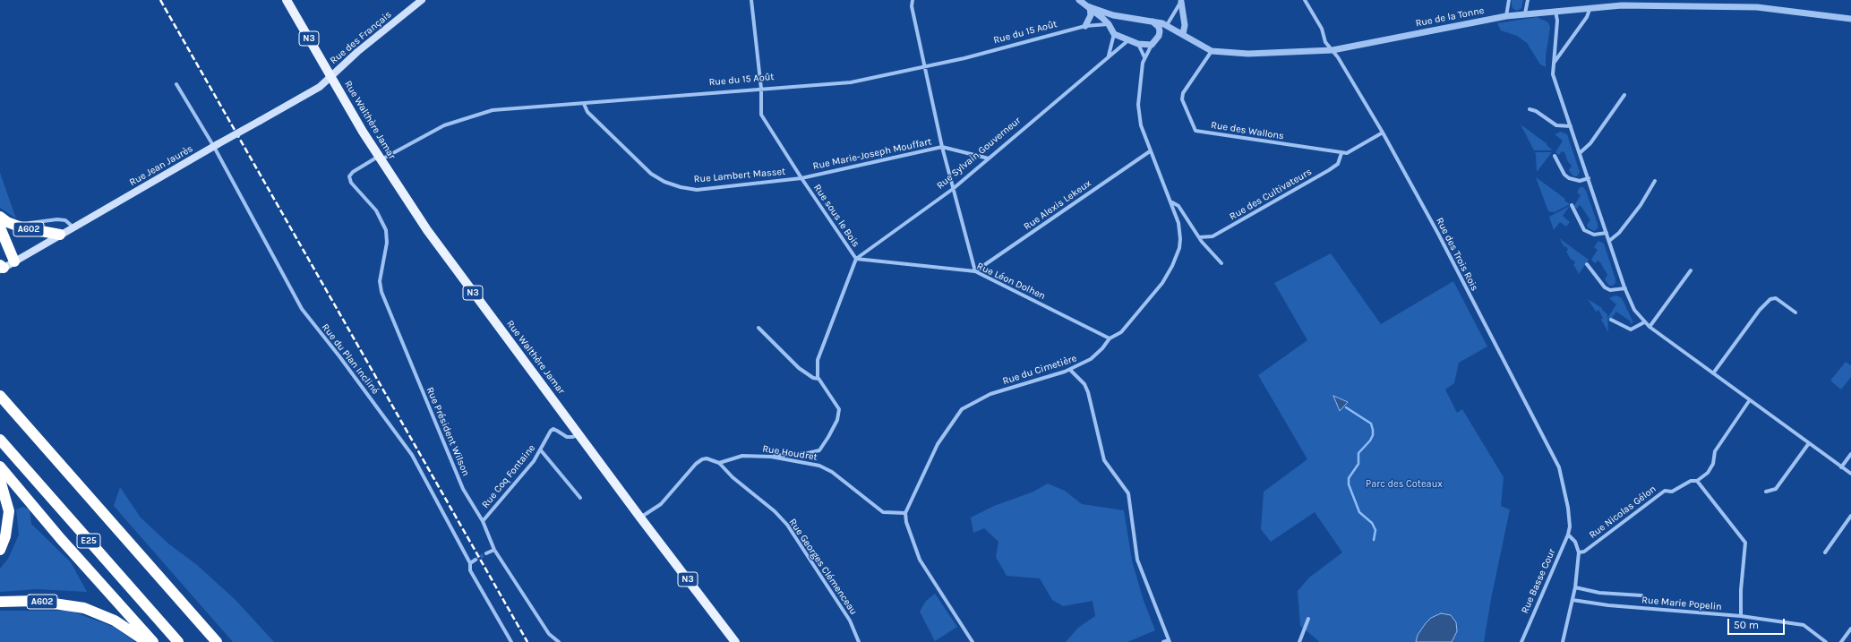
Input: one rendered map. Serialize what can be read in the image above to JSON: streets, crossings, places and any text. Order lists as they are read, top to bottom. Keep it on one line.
{"streets":{"highway":["A602","E25"],"main road":["Rue des Français","N3","Rue Walthère Jamar","Rue Jean Jaurès"],"street":["Rue de la Tonne","Rue du 15 Août","Rue des Wallons","Rue Sylvain Gouverneur","Rue Marie-Joseph Mouffart","Rue Lambert Masset","Rue des Cultivateurs","Rue Alexis Lekeux","Rue sous le Bois","Rue des Trois Rois","Rue Léon Dolhen","Rue du Plan Incliné","Rue du Cimetière","Rue Président Wilson","Rue Houdret","Rue Coq Fontaine","Rue Nicolas Gélon","Rue Georges Clémenceau","Rue Basse Cour","Rue Marie Popelin"]},"crossings":[["Rue de la Tonne","Rue des Wallons"],["Rue de la Tonne","Rue des Trois Rois"],["Rue du 15 Août","Rue Walthère Jamar"],["Rue du 15 Août","Rue Lambert Masset"],["Rue du 15 Août","Rue sous le Bois"],["Rue du 15 Août","Rue Président Wilson"],["Rue des Français","N3"],["Rue des Français","Rue Walthère Jamar"],["Rue des Français","Rue Jean Jaurès"],["N3","Rue Walthère Jamar"],["N3","Rue Jean Jaurès"],["Rue Walthère Jamar","Rue Jean Jaurès"],["Rue Walthère Jamar","Rue Président Wilson"],["Rue Walthère Jamar","Rue Houdret"],["Rue Walthère Jamar","Rue Coq Fontaine"],["Rue des Wallons","Rue des Cultivateurs"],["Rue des Wallons","Rue des Trois Rois"],["Rue Sylvain Gouverneur","Rue Marie-Joseph Mouffart"],["Rue Sylvain Gouverneur","Rue sous le Bois"],["Rue Sylvain Gouverneur","Rue Léon Dolhen"],["Rue Marie-Joseph Mouffart","Rue Lambert Masset"],["Rue Marie-Joseph Mouffart","Rue sous le Bois"],["Rue Jean Jaurès","A602"],["Rue Jean Jaurès","Rue du Plan Incliné"],["Rue Lambert Masset","Rue sous le Bois"],["Rue Alexis Lekeux","Rue Léon Dolhen"],["Rue Alexis Lekeux","Rue du Cimetière"],["Rue sous le Bois","Rue Léon Dolhen"],["Rue des Trois Rois","Rue Basse Cour"],["Rue Léon Dolhen","Rue du Cimetière"],["Rue du Cimetière","Rue Houdret"],["Rue Président Wilson","Rue Coq Fontaine"],["Rue Houdret","Rue Georges Clémenceau"]],"parks":["Parc des Coteaux"],"scale_bar":"50 m"}
